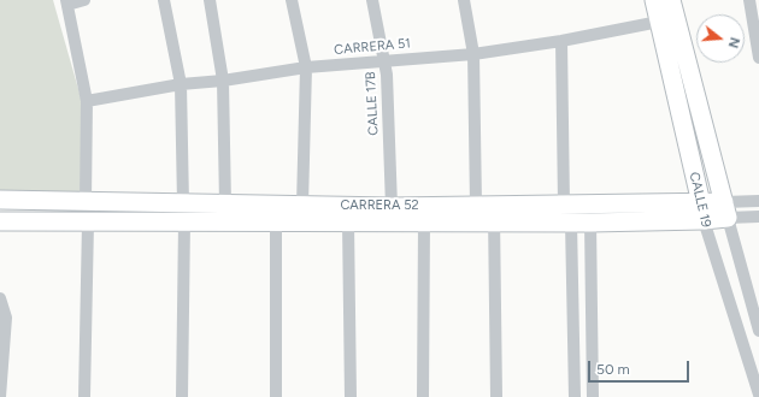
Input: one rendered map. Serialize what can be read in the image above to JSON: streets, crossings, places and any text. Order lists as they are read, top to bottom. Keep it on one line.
{"streets":{"main road":["CALLE 19","CARRERA 52"],"street":["CARRERA 51","CALLE 17B"]},"crossings":[["CARRERA 51","CALLE 17B"],["CARRERA 51","CALLE 19"],["CALLE 17B","CARRERA 52"],["CALLE 19","CARRERA 52"]],"scale_bar":"50 m","north":"right"}
